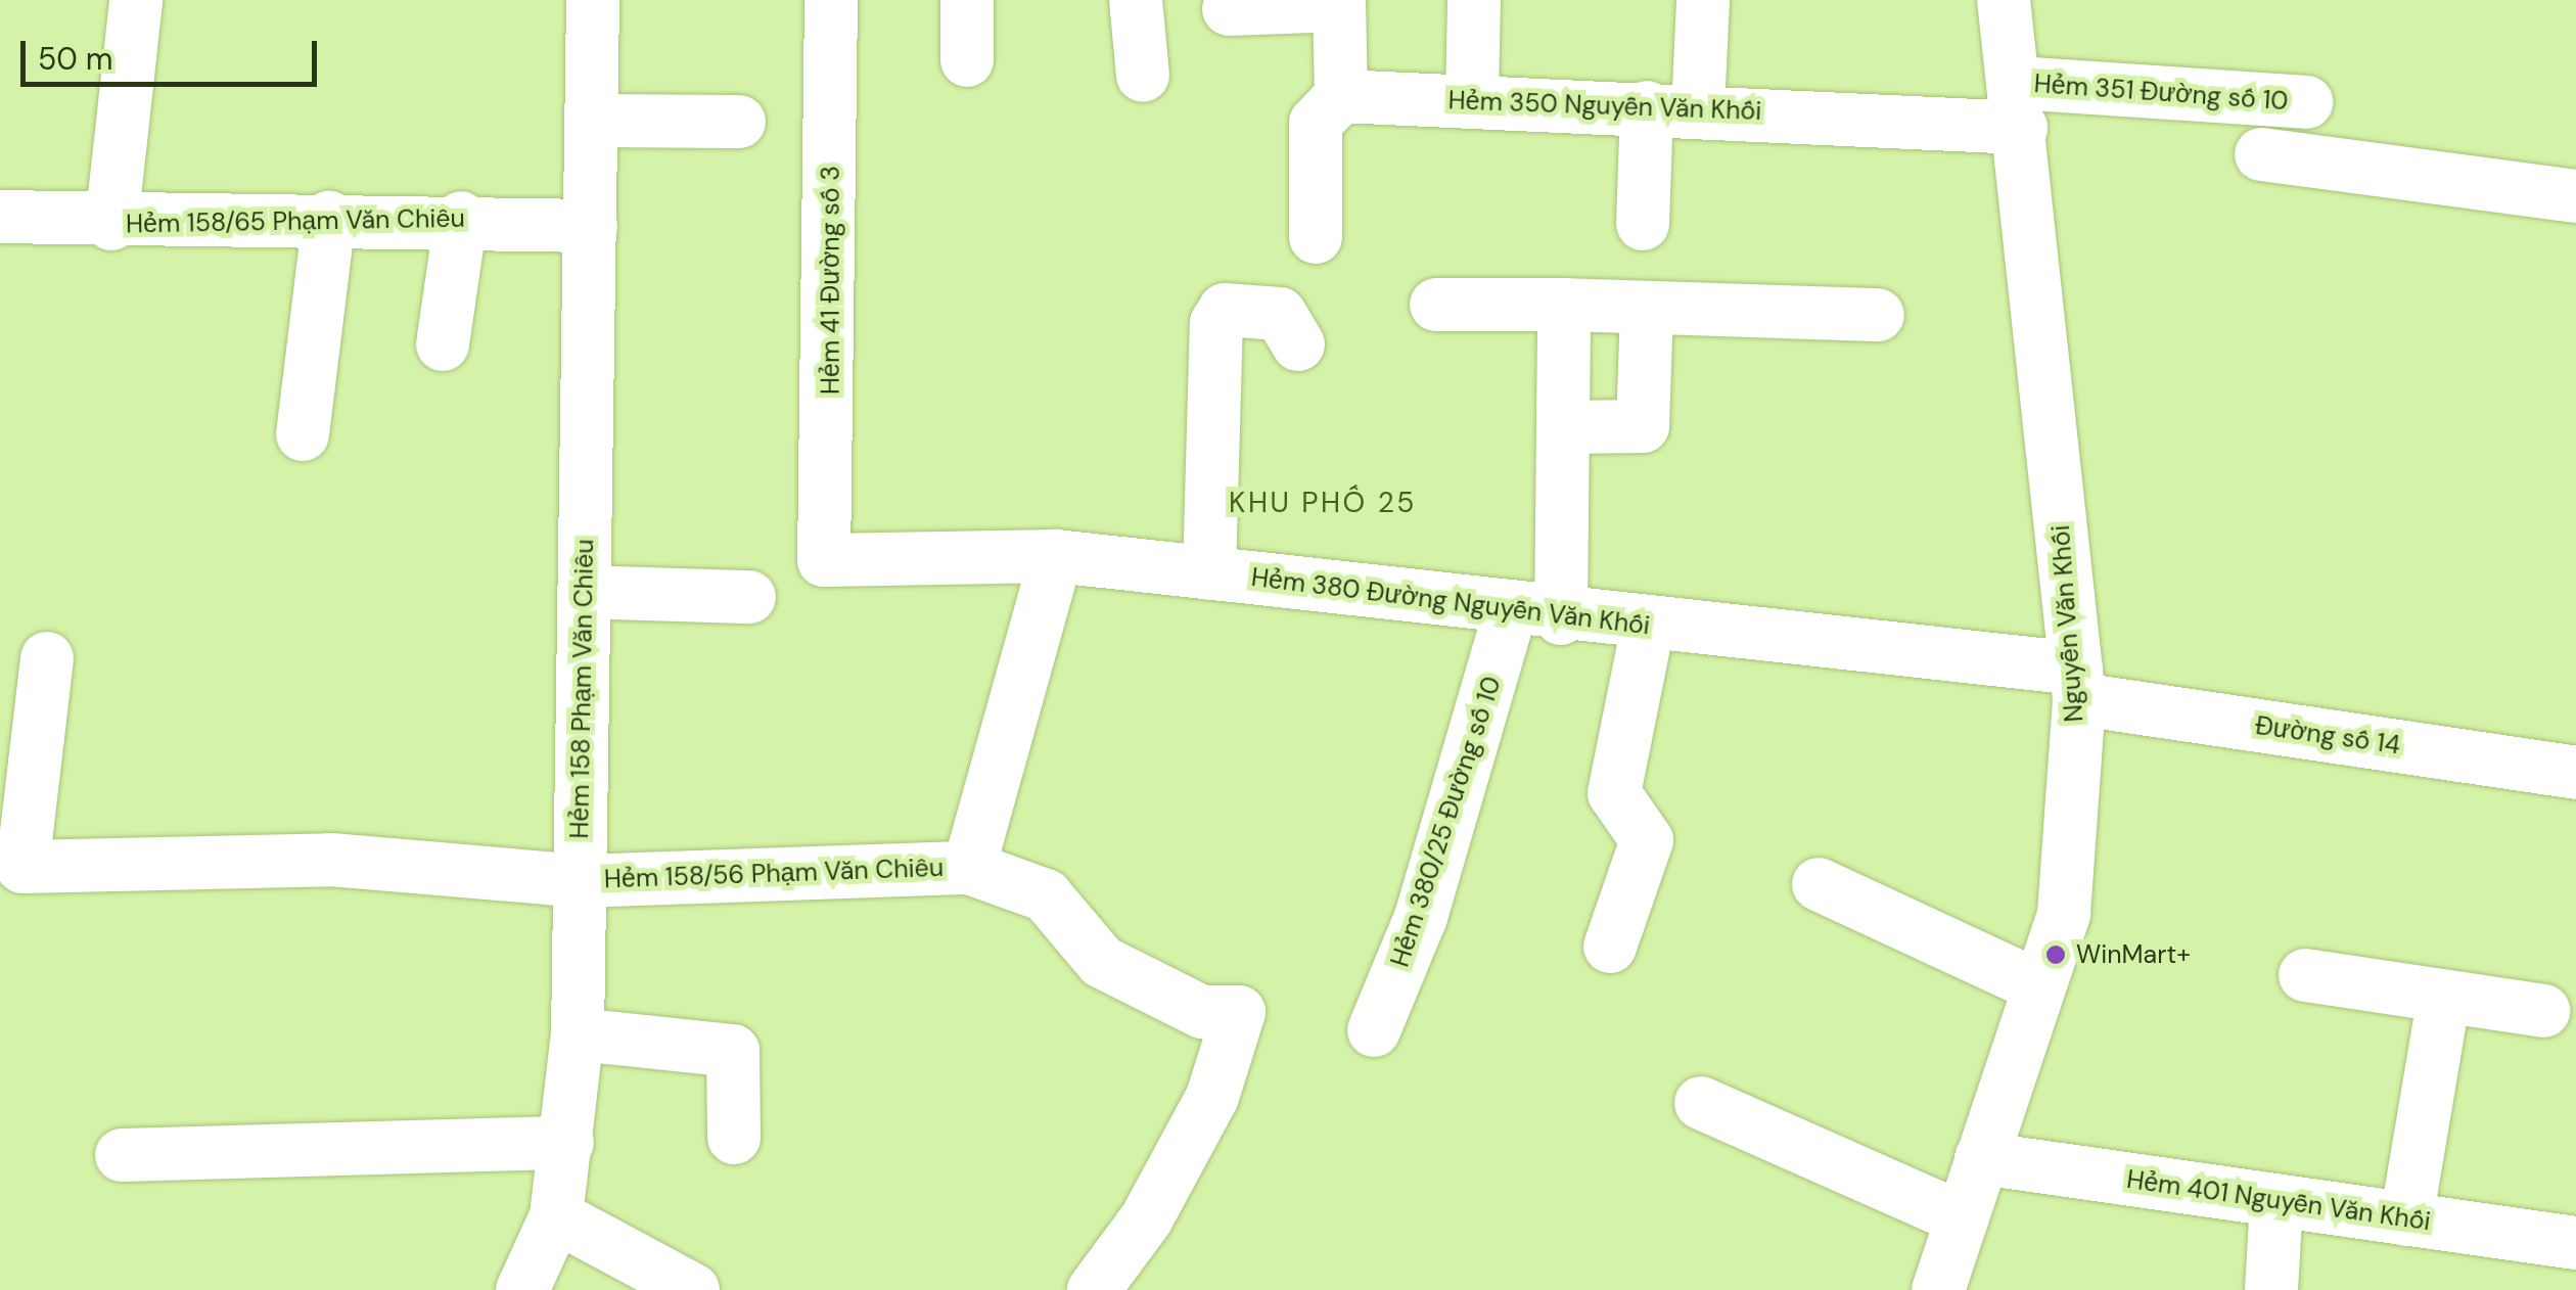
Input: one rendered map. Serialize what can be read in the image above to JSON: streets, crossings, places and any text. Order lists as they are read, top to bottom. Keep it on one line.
{"streets":{"street":["Hẻm 351 Đường số 10","Hẻm 350 Nguyễn Văn Khối","Hẻm 158/65 Phạm Văn Chiêu","Hẻm 41 Đường số 3","Hẻm 380 Đường Nguyễn Văn Khối","Nguyễn Văn Khối","Hẻm 158 Phạm Văn Chiêu","Đường số 14","Hẻm 380/25 Đường số 10","Hẻm 158/56 Phạm Văn Chiêu","Hẻm 401 Nguyễn Văn Khối"]},"crossings":[["Hẻm 351 Đường số 10","Hẻm 350 Nguyễn Văn Khối"],["Hẻm 351 Đường số 10","Nguyễn Văn Khối"],["Hẻm 350 Nguyễn Văn Khối","Nguyễn Văn Khối"],["Hẻm 158/65 Phạm Văn Chiêu","Hẻm 158 Phạm Văn Chiêu"],["Hẻm 41 Đường số 3","Hẻm 380 Đường Nguyễn Văn Khối"],["Hẻm 380 Đường Nguyễn Văn Khối","Nguyễn Văn Khối"],["Hẻm 380 Đường Nguyễn Văn Khối","Đường số 14"],["Hẻm 380 Đường Nguyễn Văn Khối","Hẻm 380/25 Đường số 10"],["Nguyễn Văn Khối","Đường số 14"],["Nguyễn Văn Khối","Hẻm 401 Nguyễn Văn Khối"],["Hẻm 158 Phạm Văn Chiêu","Hẻm 158/56 Phạm Văn Chiêu"]],"districts":["KHU PHỐ 25"],"places":["WinMart+"],"scale_bar":"50 m"}
